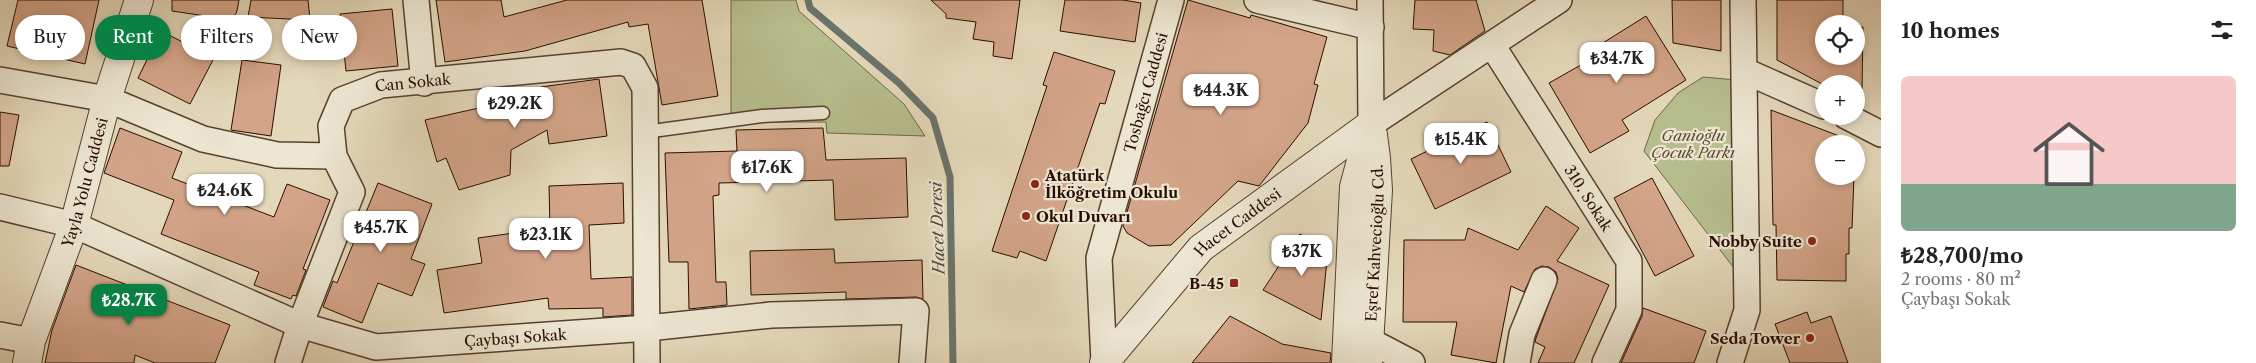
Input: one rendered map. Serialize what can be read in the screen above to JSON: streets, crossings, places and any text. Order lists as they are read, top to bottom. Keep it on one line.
{"streets":{"street":["Can Sokak","Tosbağcı Caddesi","Yayla Yolu Caddesi","310. Sokak","Hacet Caddesi","Eşref Kahvecioğlu Cd.","Çaybaşı Sokak"]},"crossings":[["Tosbağcı Caddesi","Hacet Caddesi"],["Yayla Yolu Caddesi","Çaybaşı Sokak"],["Hacet Caddesi","Eşref Kahvecioğlu Cd."]],"water":["Hacet Deresi"],"parks":["Ganioğlu Çocuk Parkı"],"places":{"other":["Atatürk İlköğretim Okulu","Okul Duvarı","Nobby Suite","Seda Tower"],"transit":["B-45"]},"page":{"heading":"10 homes","map_buttons":["+","−"],"chip":["Buy","Rent","Filters","New"],"price":["₺34.7K","₺44.3K","₺29.2K","₺15.4K","₺17.6K","₺24.6K","₺45.7K","₺23.1K","₺37K","₺28.7K"],"list":[{"name":"₺28,700/mo","note":"2 rooms · 80 m² · Çaybaşı Sokak"}]}}
